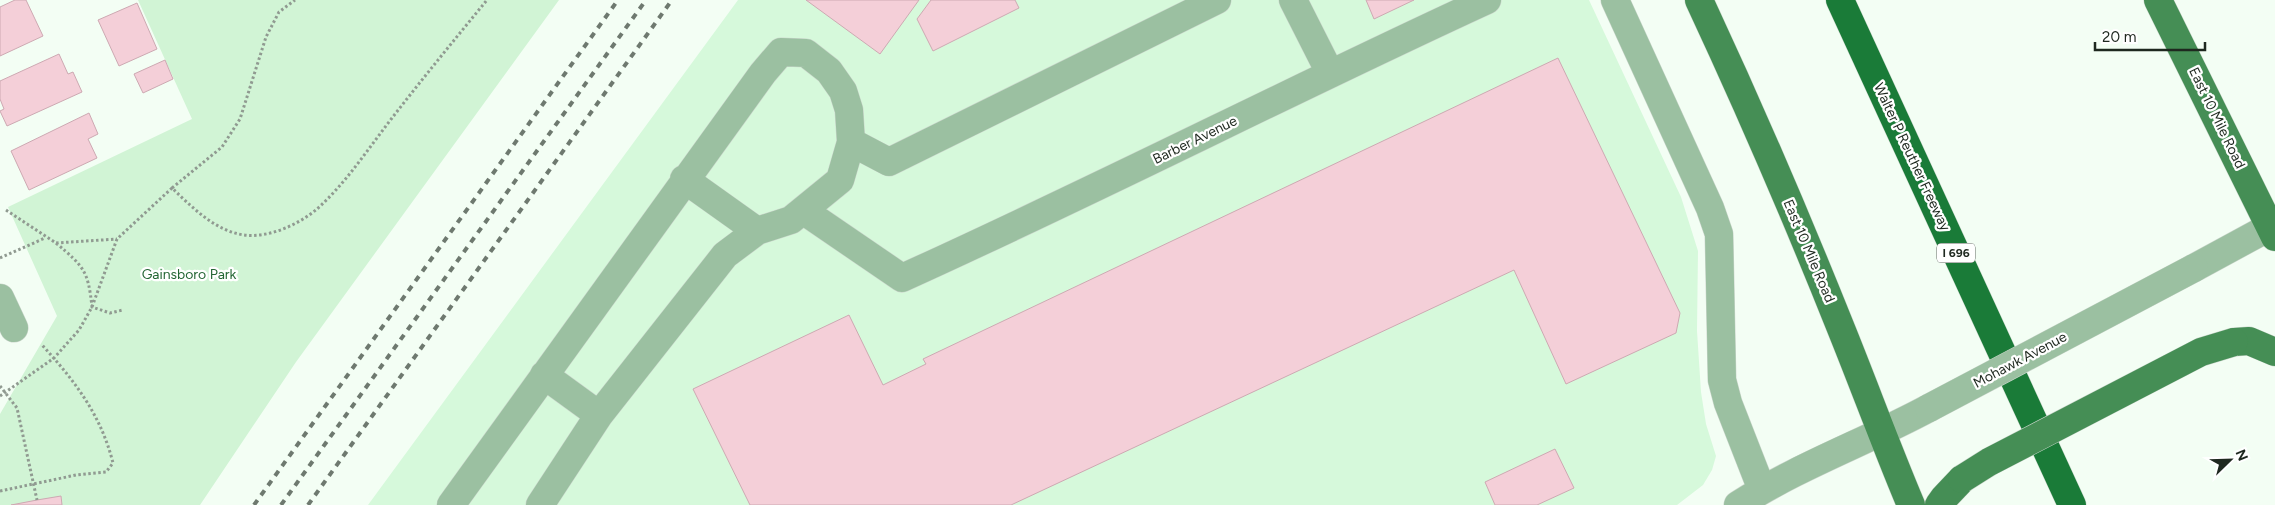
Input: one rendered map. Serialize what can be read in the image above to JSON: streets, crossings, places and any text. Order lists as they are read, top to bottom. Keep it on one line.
{"streets":{"highway":["Walter P Reuther Freeway","I 696"],"main road":["East 10 Mile Road"],"street":["Barber Avenue","Mohawk Avenue"]},"crossings":[["East 10 Mile Road","Mohawk Avenue"]],"parks":["Gainsboro Park"],"scale_bar":"20 m","north":"top right"}
